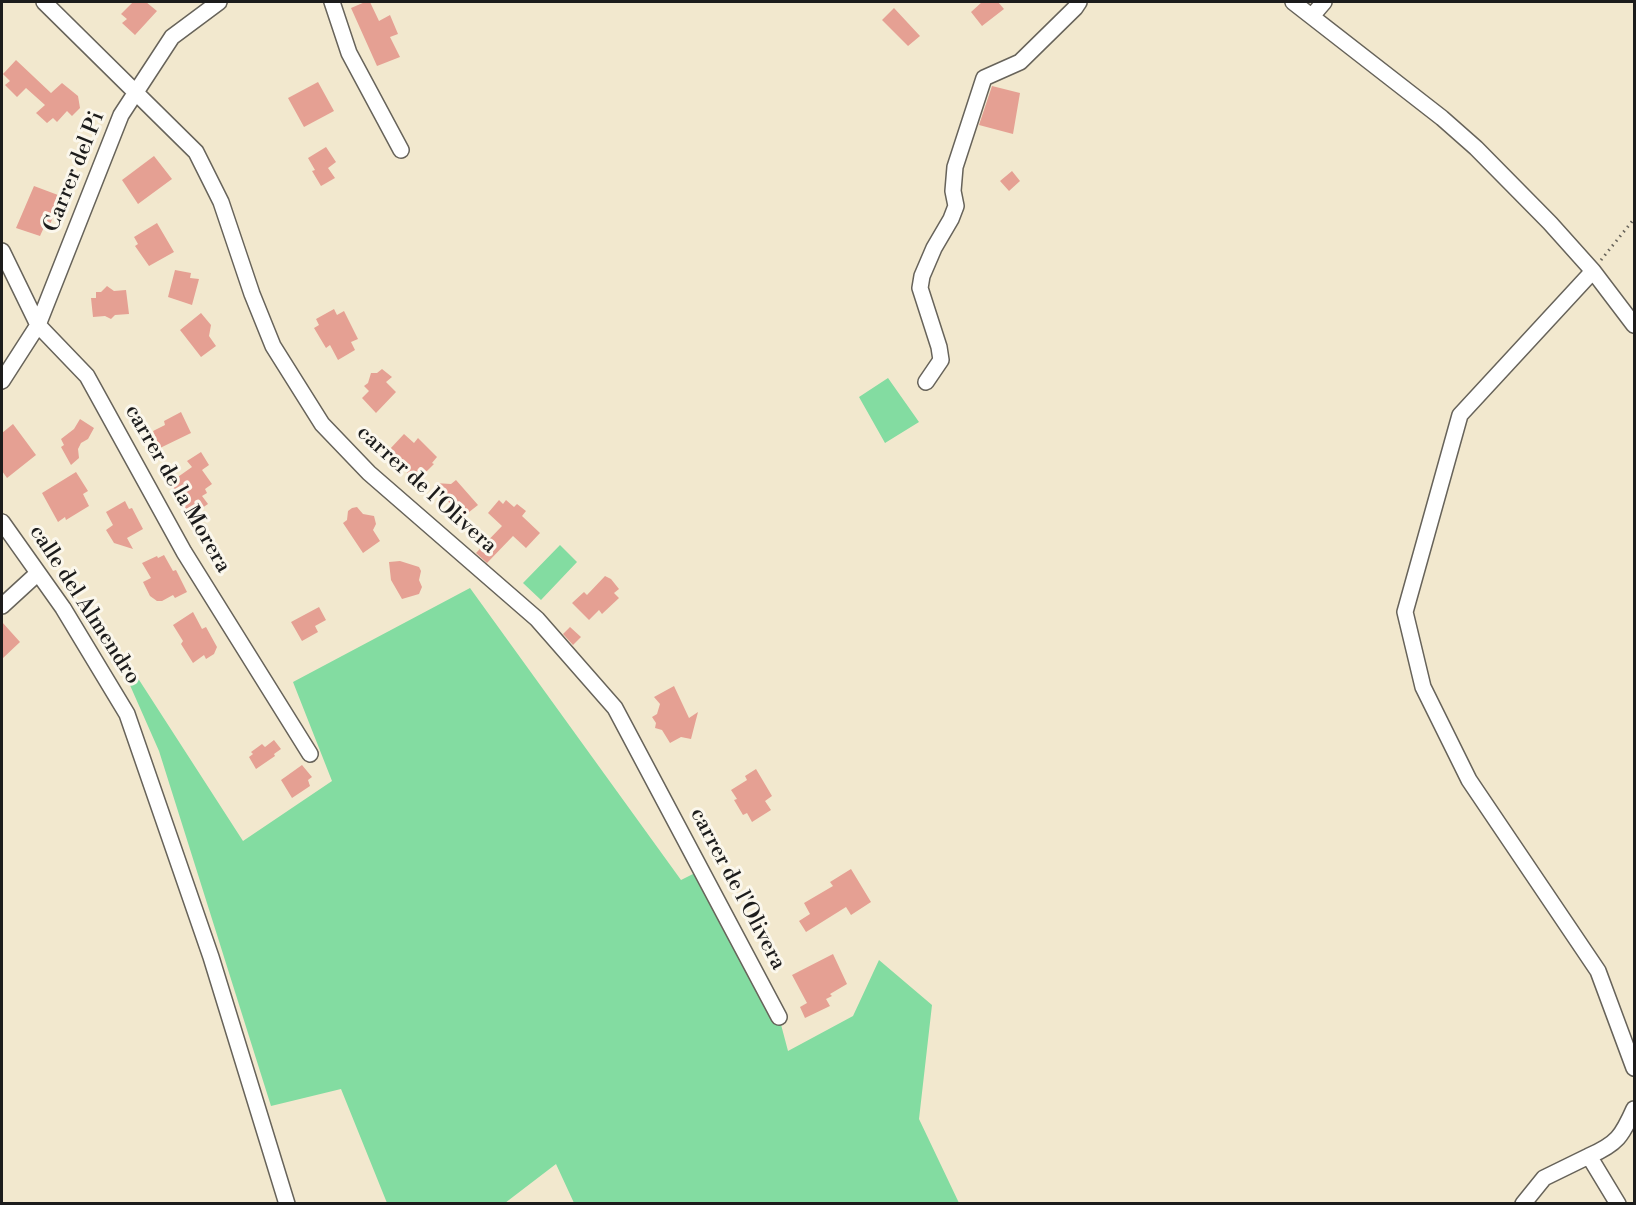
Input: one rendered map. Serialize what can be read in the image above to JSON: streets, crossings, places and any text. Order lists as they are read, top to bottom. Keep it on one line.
{"streets":{"street":["Carrer del Pi","carrer de la Morera","carrer de l'Olivera","calle del Almendro"]},"crossings":[["Carrer del Pi","carrer de la Morera"],["Carrer del Pi","carrer de l'Olivera"]]}
